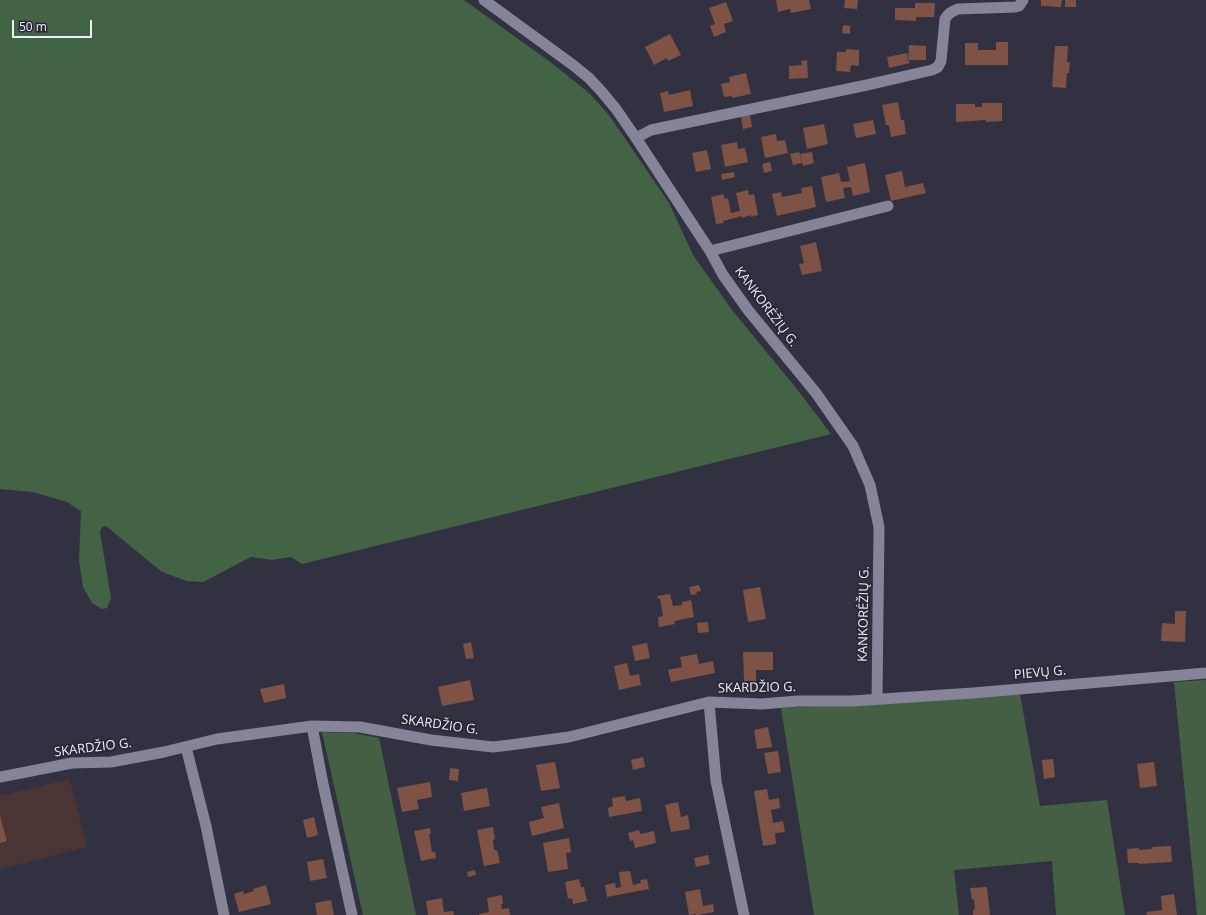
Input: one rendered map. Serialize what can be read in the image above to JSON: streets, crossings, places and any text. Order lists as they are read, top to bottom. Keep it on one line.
{"streets":{"street":["KANKORĖŽIŲ G.","PIEVŲ G.","SKARDŽIO G."]},"crossings":[["KANKORĖŽIŲ G.","PIEVŲ G."],["KANKORĖŽIŲ G.","SKARDŽIO G."],["PIEVŲ G.","SKARDŽIO G."]],"scale_bar":"50 m"}
